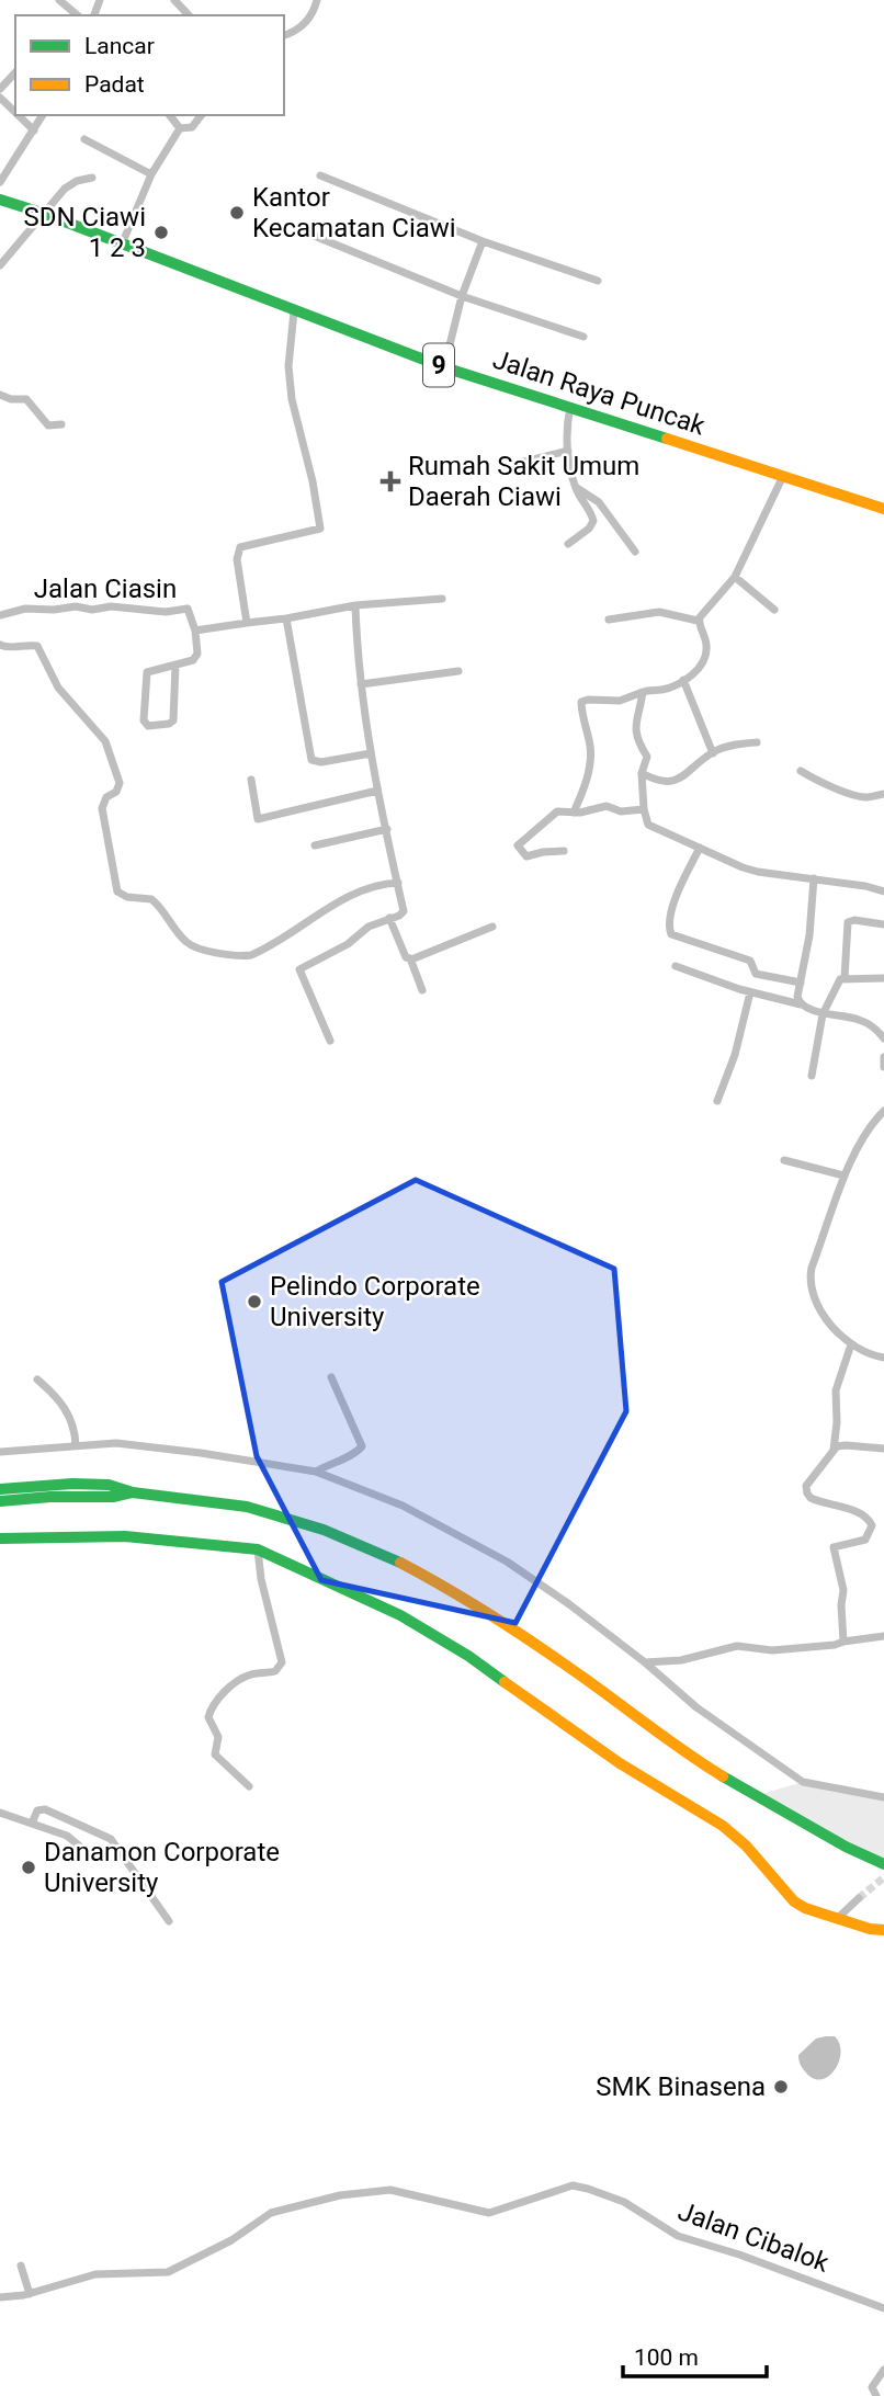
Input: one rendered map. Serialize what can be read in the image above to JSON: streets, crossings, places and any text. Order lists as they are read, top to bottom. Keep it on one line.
{"streets":{"main road":["9","Jalan Raya Puncak"],"street":["Jalan Ciasin","Jalan Cibalok"]},"places":{"other":["Kantor Kecamatan Ciawi","SDN Ciawi 1 2 3","Pelindo Corporate University","Danamon Corporate University","SMK Binasena"],"health":["Rumah Sakit Umum Daerah Ciawi"]},"legend":["Lancar","Padat"],"scale_bar":"100 m"}
